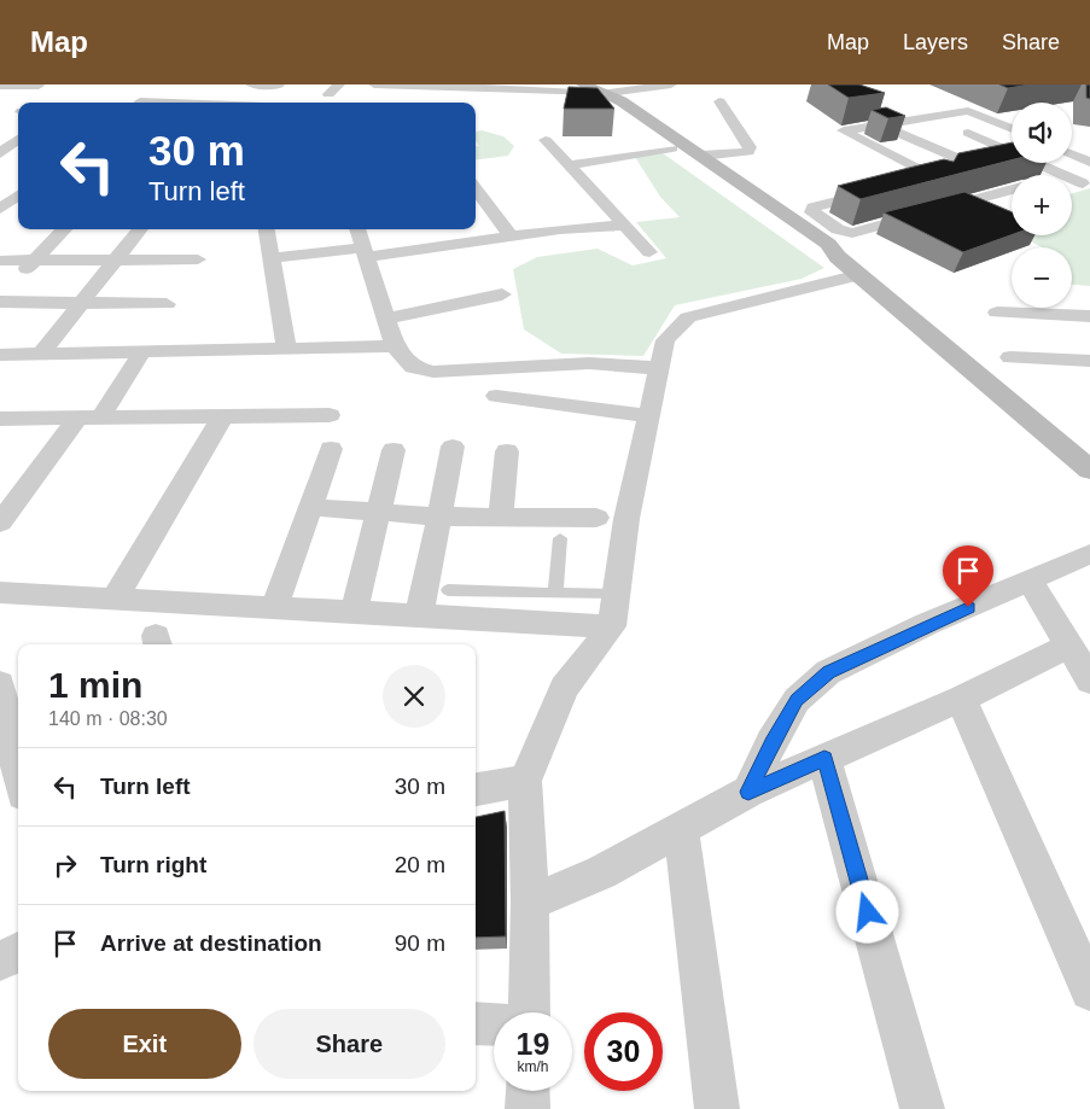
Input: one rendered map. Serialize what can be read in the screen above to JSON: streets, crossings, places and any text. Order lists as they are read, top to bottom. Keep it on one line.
{"page":{"header":"Map","nav":["Map","Layers","Share"],"map_buttons":["+","−"],"turn":["30 m","Turn left"],"heading":["1 min","140 m · 08:30"],"list":[{"name":"Turn left","value":"30 m"},{"name":"Turn right","value":"20 m"},{"name":"Arrive at destination","value":"90 m"}],"buttons":["Exit","Share"],"speed":"19 km/h","limit":"30"}}
